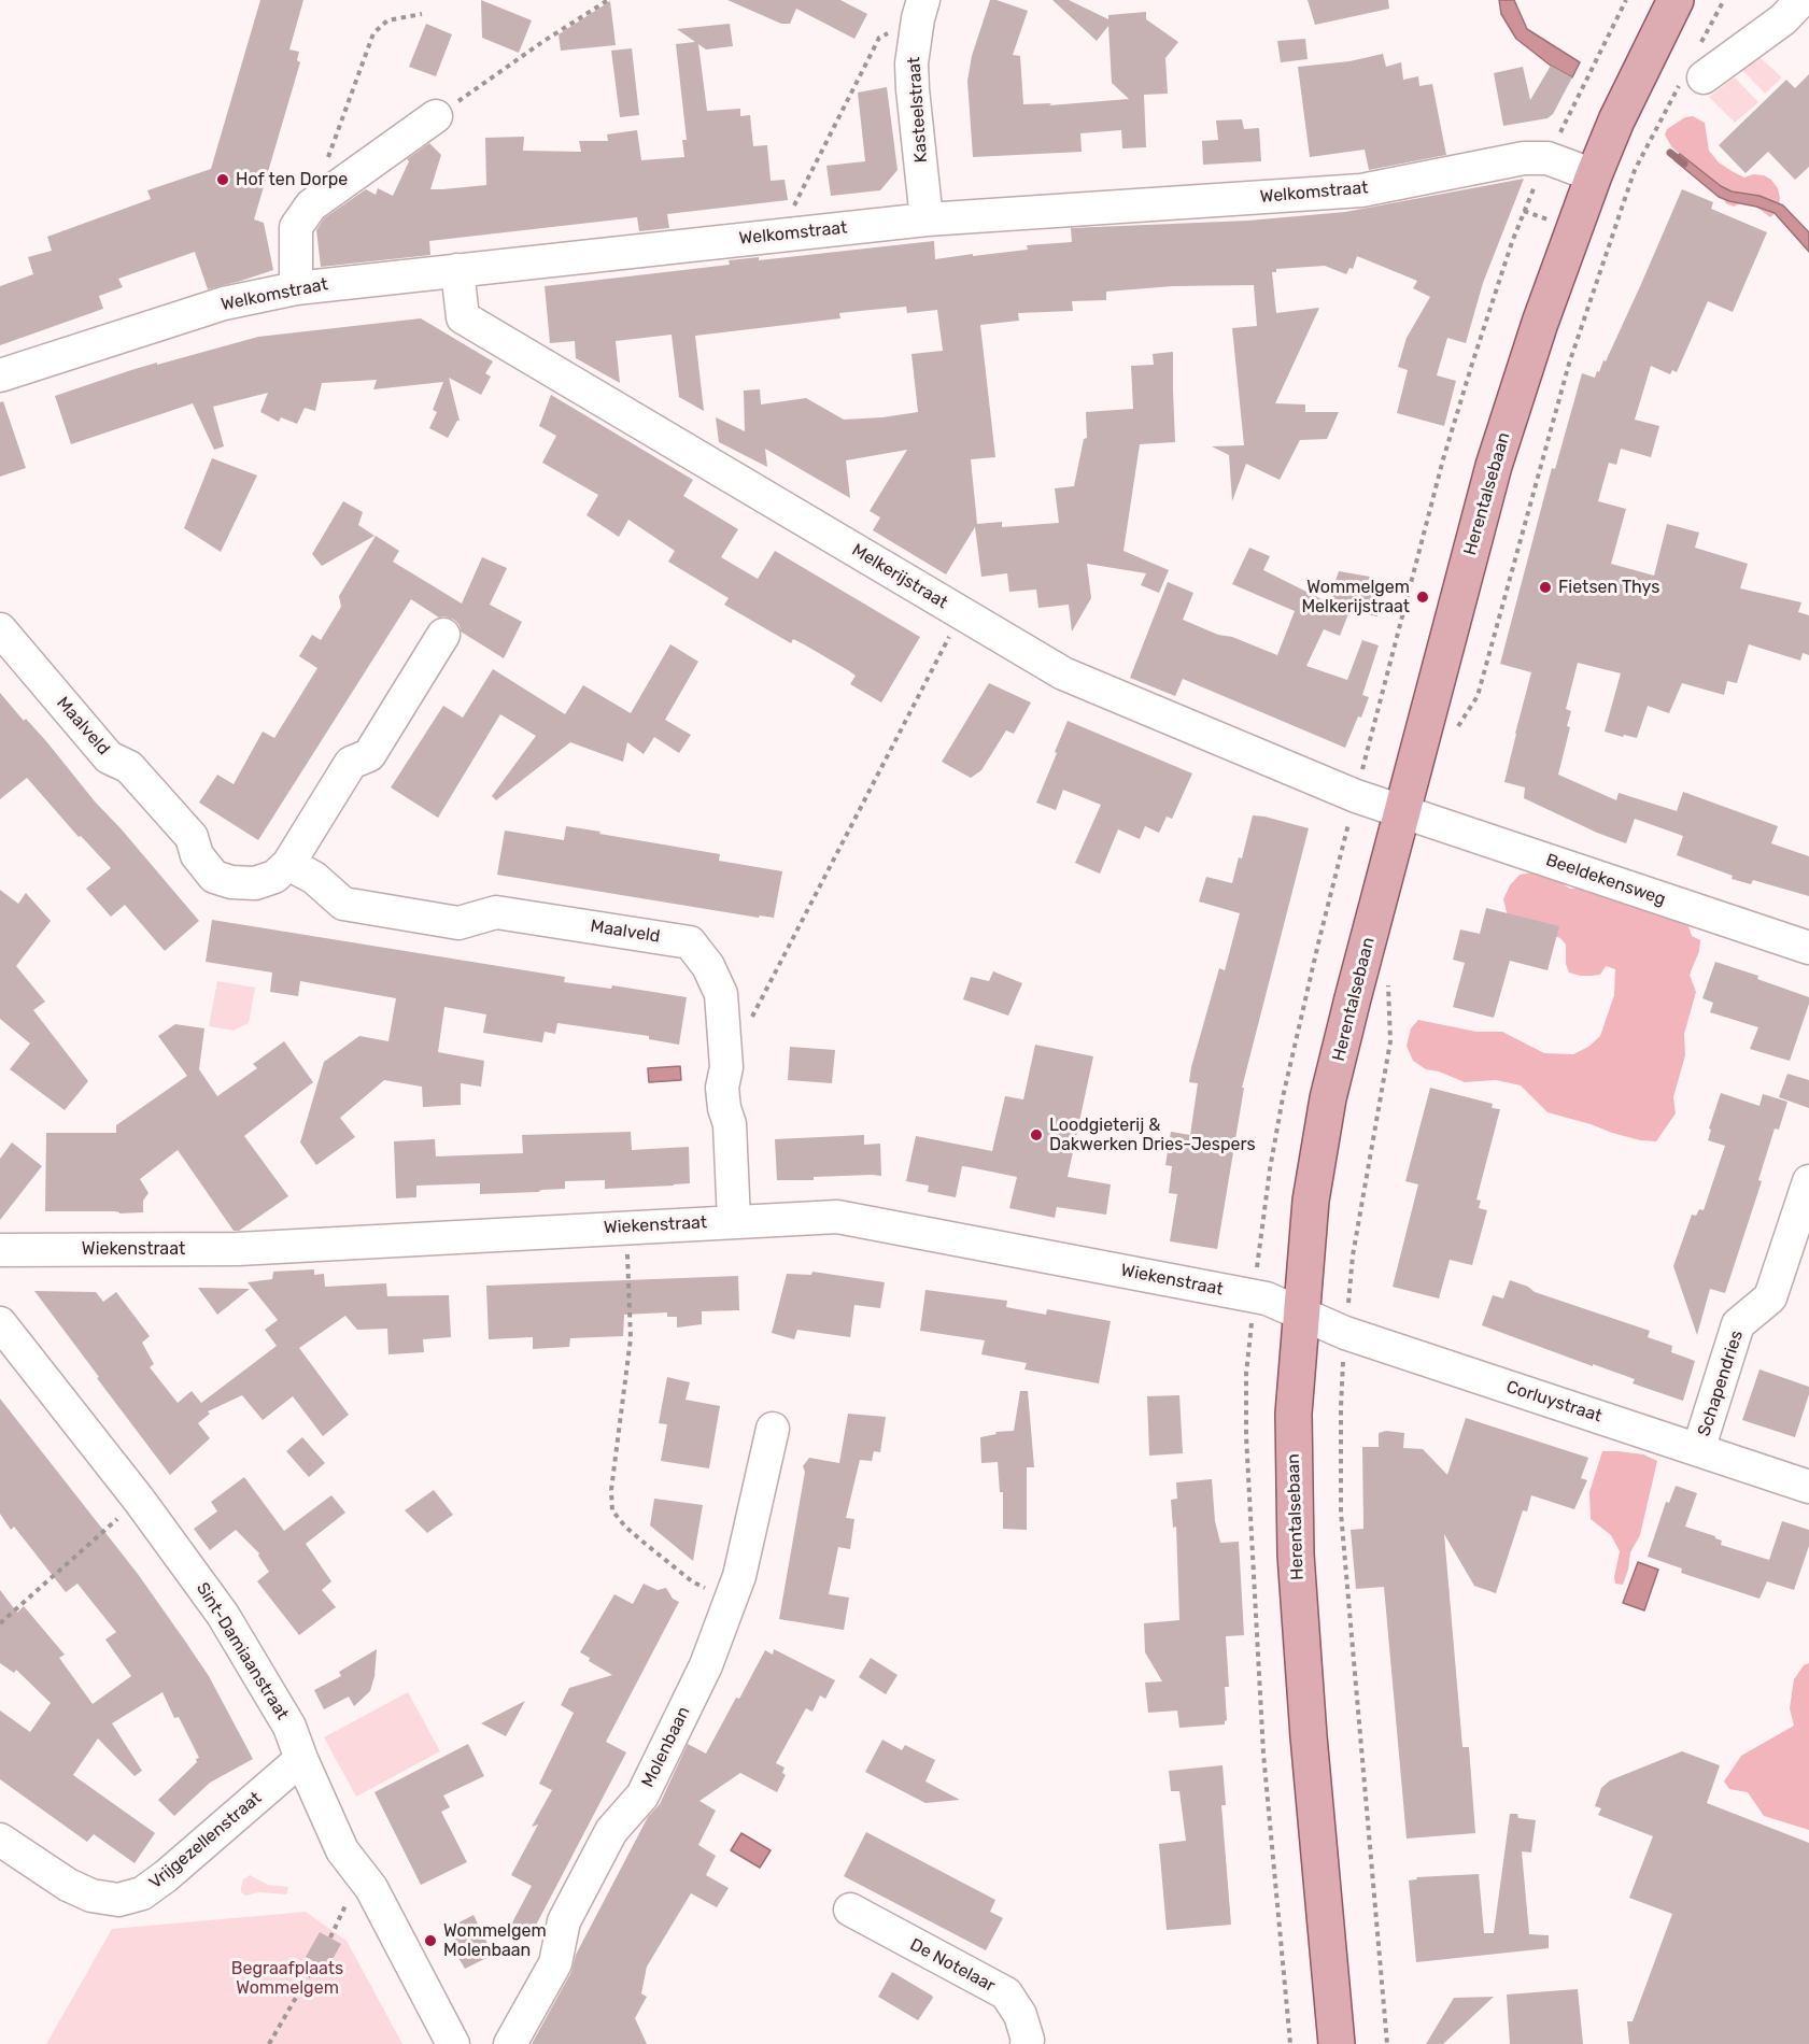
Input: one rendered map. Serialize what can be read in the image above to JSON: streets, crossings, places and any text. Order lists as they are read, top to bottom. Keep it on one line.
{"streets":{"main road":["Herentalsebaan"],"street":["Kasteelstraat","Welkomstraat","Melkerijstraat","Maalveld","Beeldekensweg","Wiekenstraat","Schapendries","Corluystraat","Sint-Damiaanstraat","Molenbaan","Vrijgezellenstraat","De Notelaar"]},"crossings":[["Kasteelstraat","Welkomstraat"],["Welkomstraat","Herentalsebaan"],["Welkomstraat","Melkerijstraat"],["Herentalsebaan","Melkerijstraat"],["Herentalsebaan","Beeldekensweg"],["Herentalsebaan","Wiekenstraat"],["Herentalsebaan","Corluystraat"],["Melkerijstraat","Beeldekensweg"],["Maalveld","Wiekenstraat"],["Wiekenstraat","Corluystraat"],["Schapendries","Corluystraat"],["Sint-Damiaanstraat","Vrijgezellenstraat"]],"parks":["Begraafplaats Wommelgem"],"places":["Hof ten Dorpe","Fietsen Thys","Wommelgem Melkerijstraat","Loodgieterij & Dakwerken Dries-Jespers","Wommelgem Molenbaan"]}
